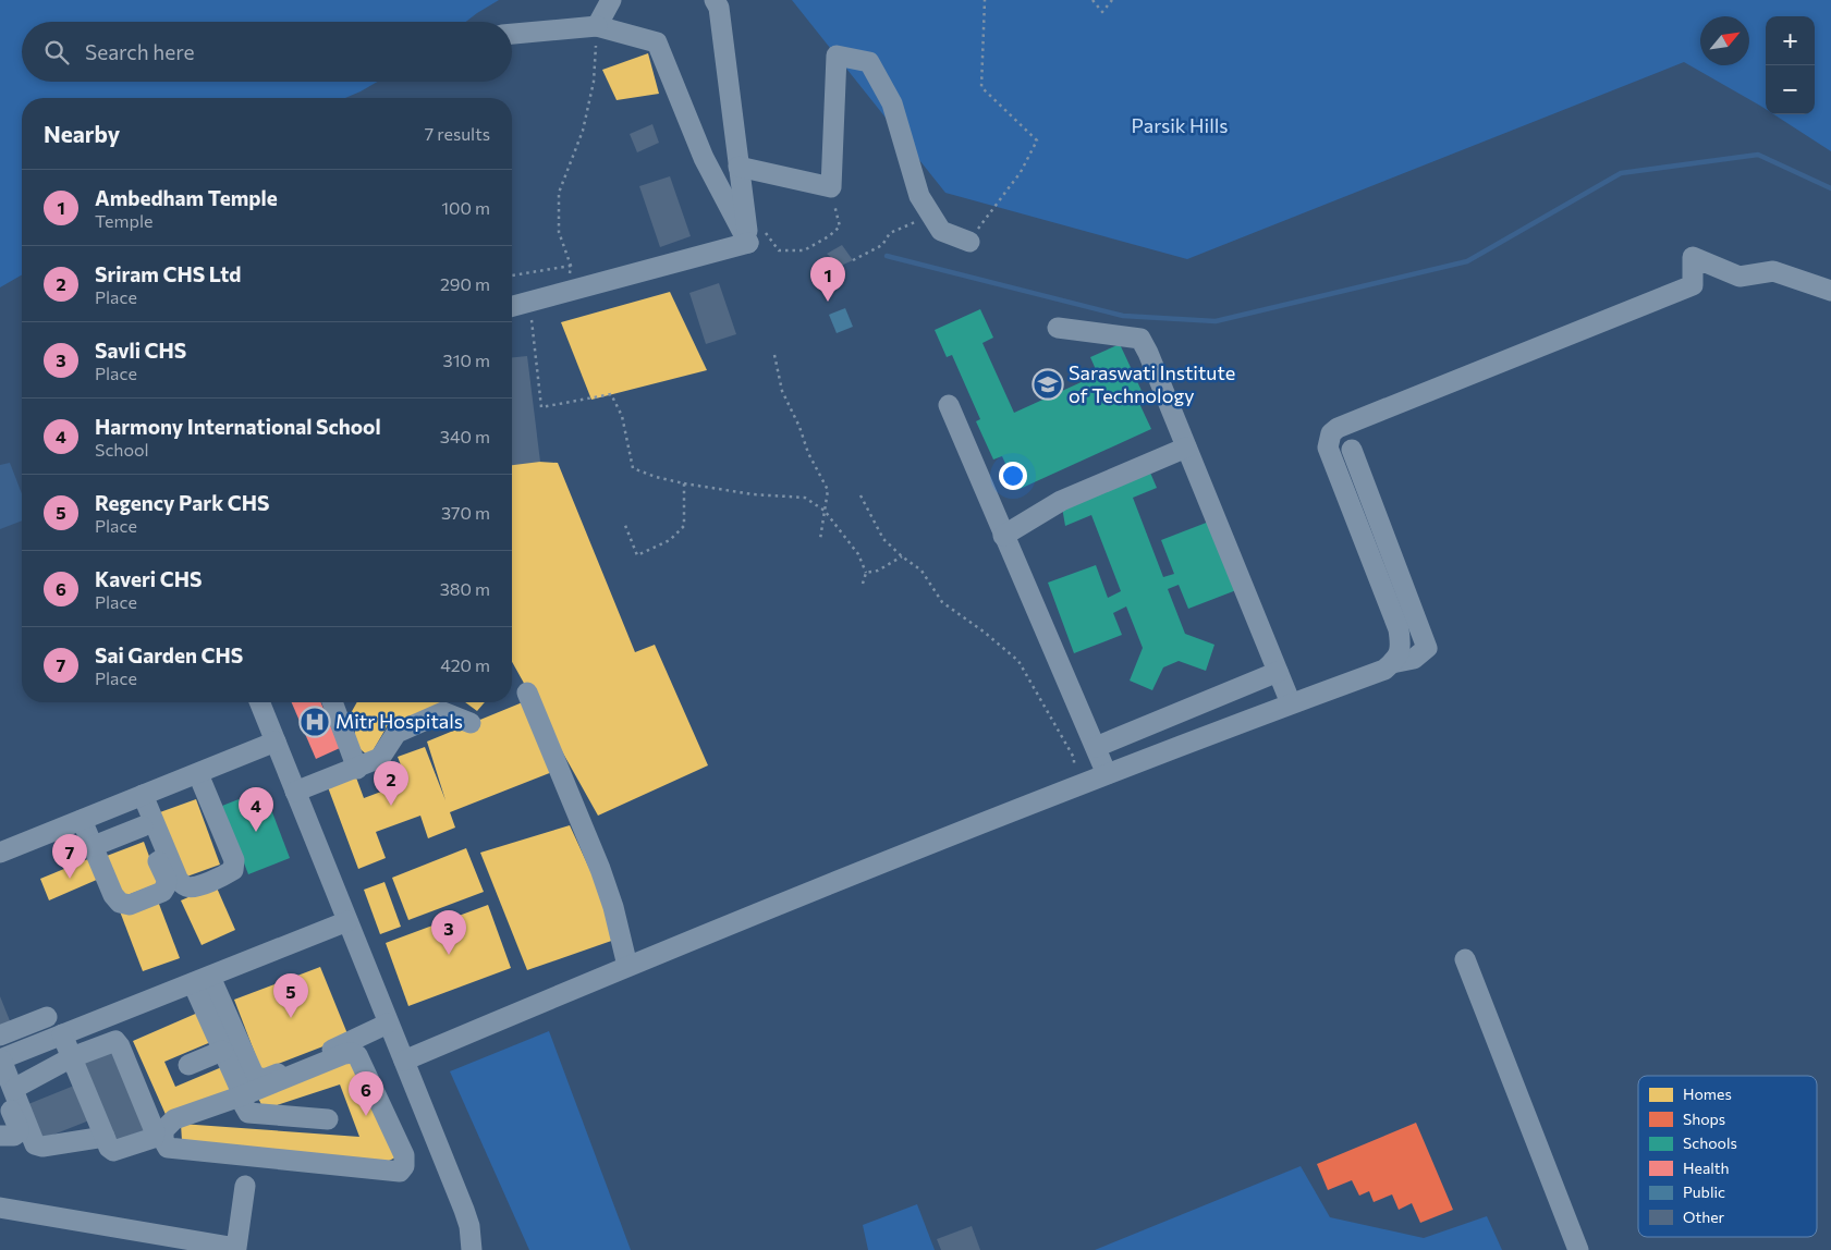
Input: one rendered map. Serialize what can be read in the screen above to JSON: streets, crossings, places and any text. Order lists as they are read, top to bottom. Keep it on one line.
{"parks":["Parsik Hills"],"places":{"school or university":["Saraswati Institute of Technology"],"hospital":["Mitr Hospitals"]},"legend":["Homes","Shops","Schools","Health","Public","Other"],"north":"top right","page":{"map_buttons":["+","−"],"search":"Search here","heading":["Nearby","7 results"],"list":[{"mark":"1","name":"Ambedham Temple","note":"Temple","value":"100 m"},{"mark":"2","name":"Sriram CHS Ltd","note":"Place","value":"290 m"},{"mark":"3","name":"Savli CHS","note":"Place","value":"310 m"},{"mark":"4","name":"Harmony International School","note":"School","value":"340 m"},{"mark":"5","name":"Regency Park CHS","note":"Place","value":"370 m"},{"mark":"6","name":"Kaveri CHS","note":"Place","value":"380 m"},{"mark":"7","name":"Sai Garden CHS","note":"Place","value":"420 m"}],"pins":["1","2","4","7","3","5","6"]}}
